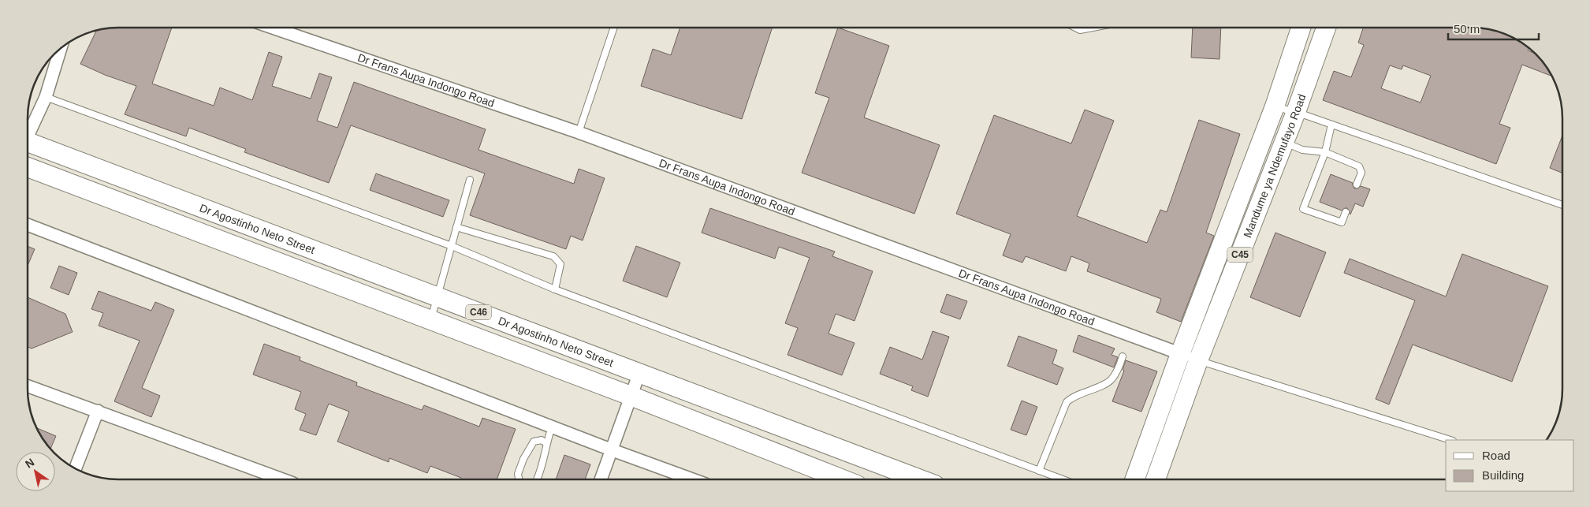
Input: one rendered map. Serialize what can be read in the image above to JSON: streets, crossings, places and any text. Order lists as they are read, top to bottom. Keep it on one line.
{"streets":{"main road":["Mandume ya Ndemufayo Road","Dr Agostinho Neto Street","C45","C46"],"street":["Dr Frans Aupa Indongo Road"]},"crossings":[["Dr Frans Aupa Indongo Road","Mandume ya Ndemufayo Road"]],"legend":["Road","Building"],"scale_bar":"50 m","north":"top left"}
